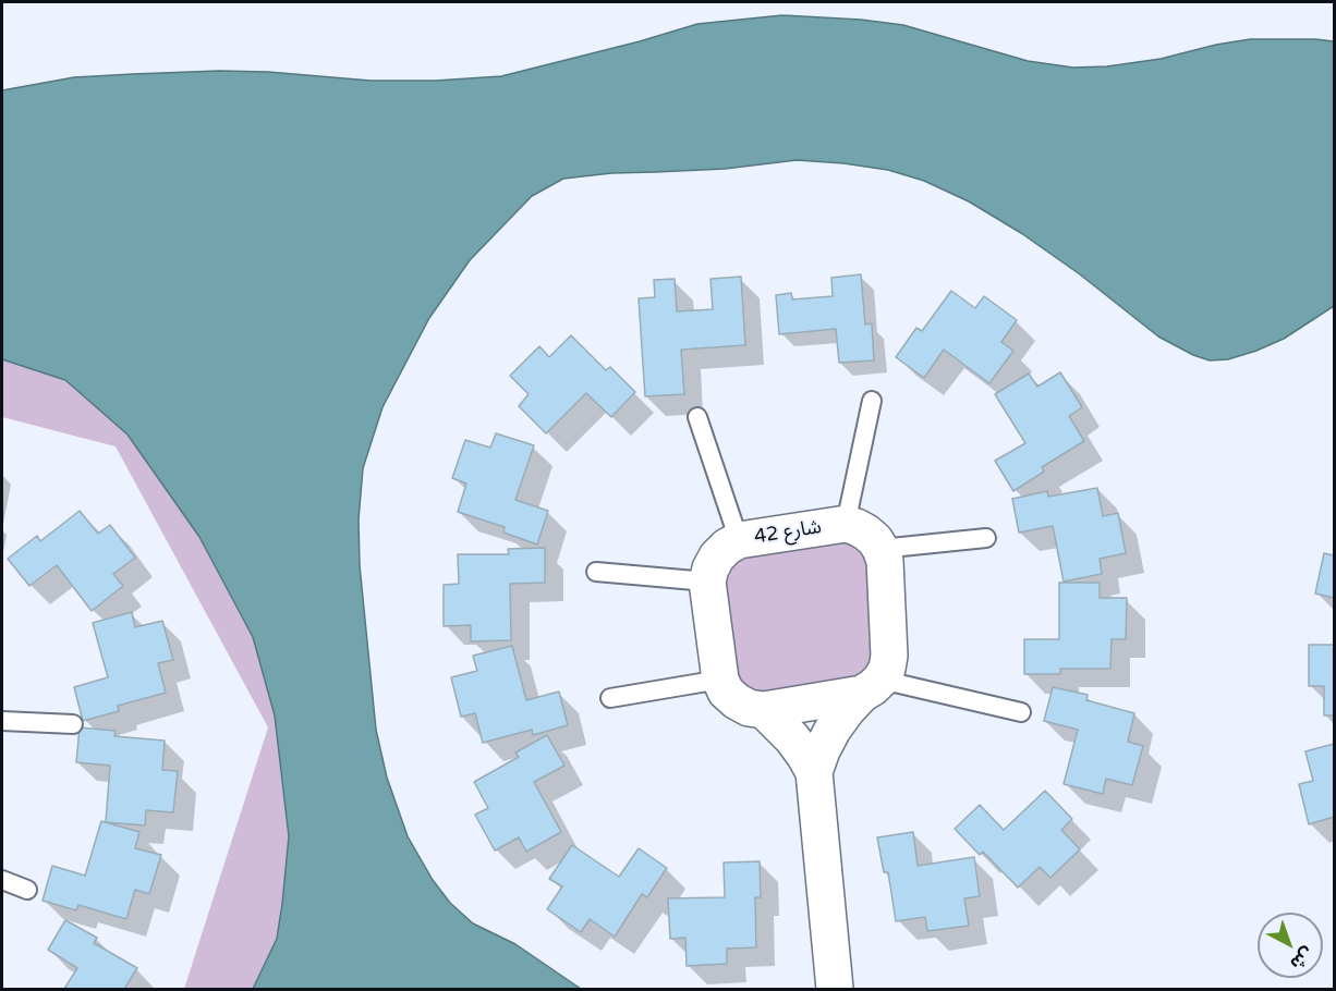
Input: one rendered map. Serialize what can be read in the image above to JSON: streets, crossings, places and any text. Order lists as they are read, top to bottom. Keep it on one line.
{"streets":{"street":["شارع 42"]},"north":"bottom right"}
